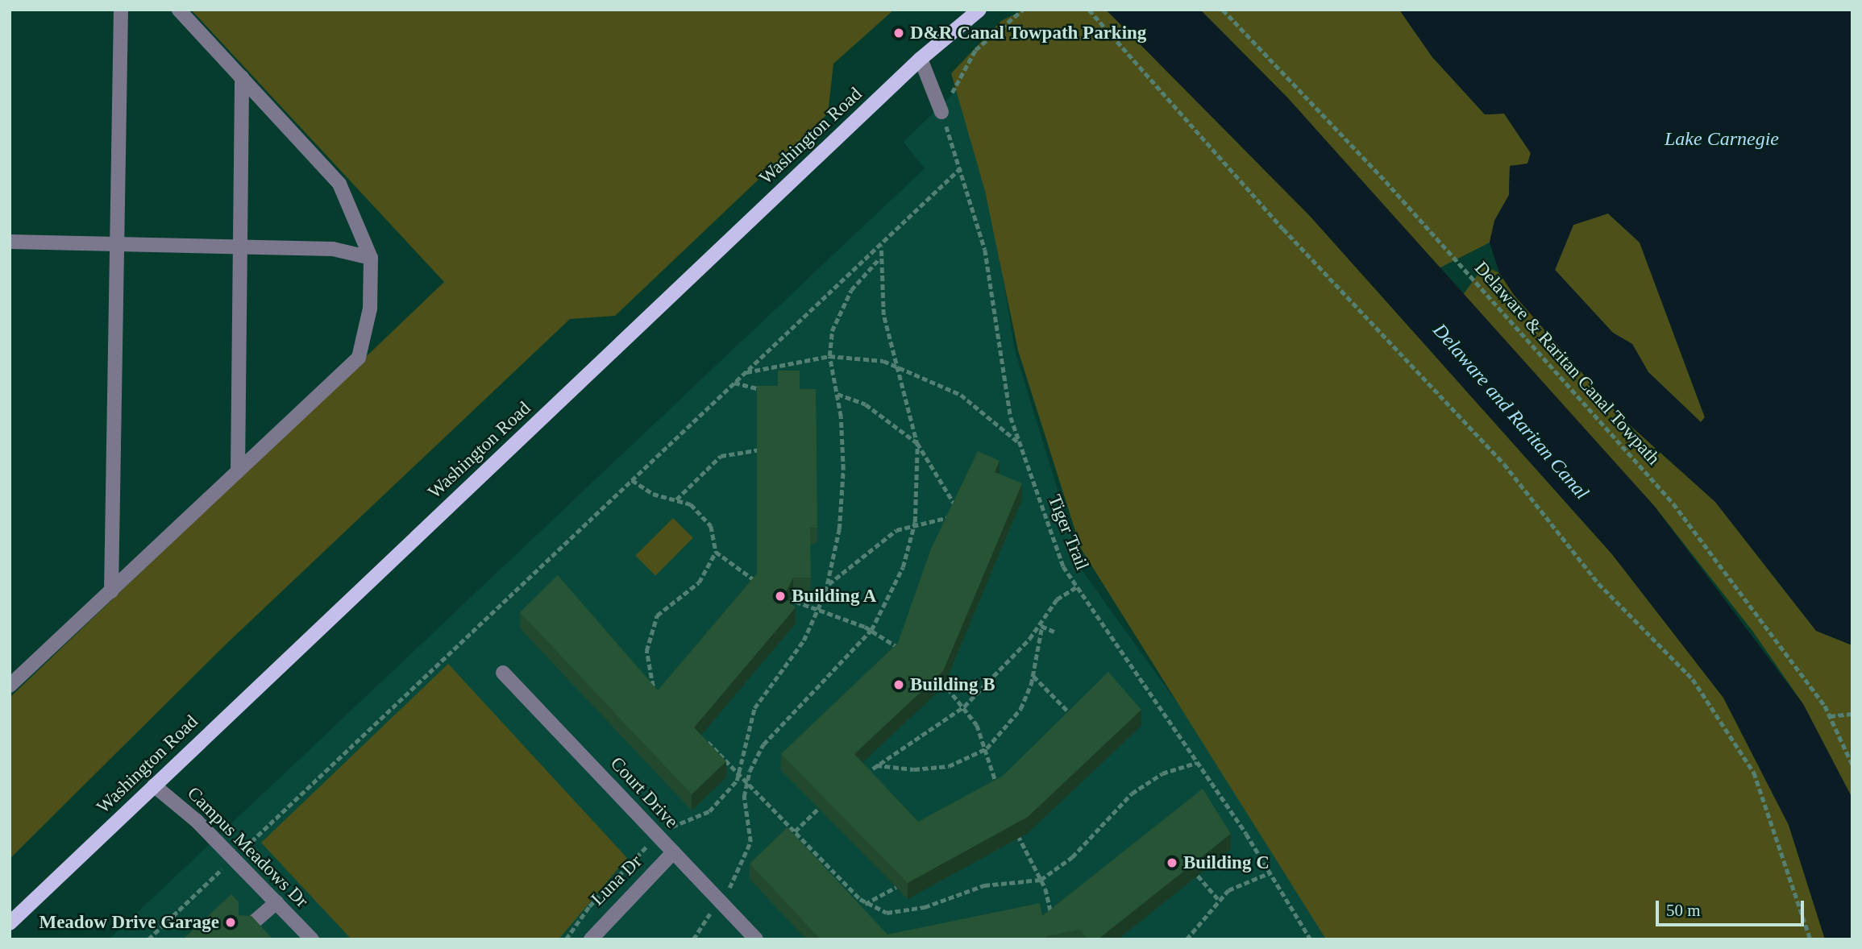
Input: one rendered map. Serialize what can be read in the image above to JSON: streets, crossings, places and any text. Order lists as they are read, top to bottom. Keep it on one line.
{"streets":{"main road":["Washington Road"],"street":["Court Drive","Campus Meadows Dr","Luna Dr"],"path":["Delaware & Raritan Canal Towpath","Tiger Trail"]},"crossings":[["Washington Road","Campus Meadows Dr"],["Court Drive","Luna Dr"]],"water":["Lake Carnegie","Delaware and Raritan Canal"],"places":["D&R Canal Towpath Parking","Building A","Building B","Building C","Meadow Drive Garage"],"scale_bar":"50 m"}
